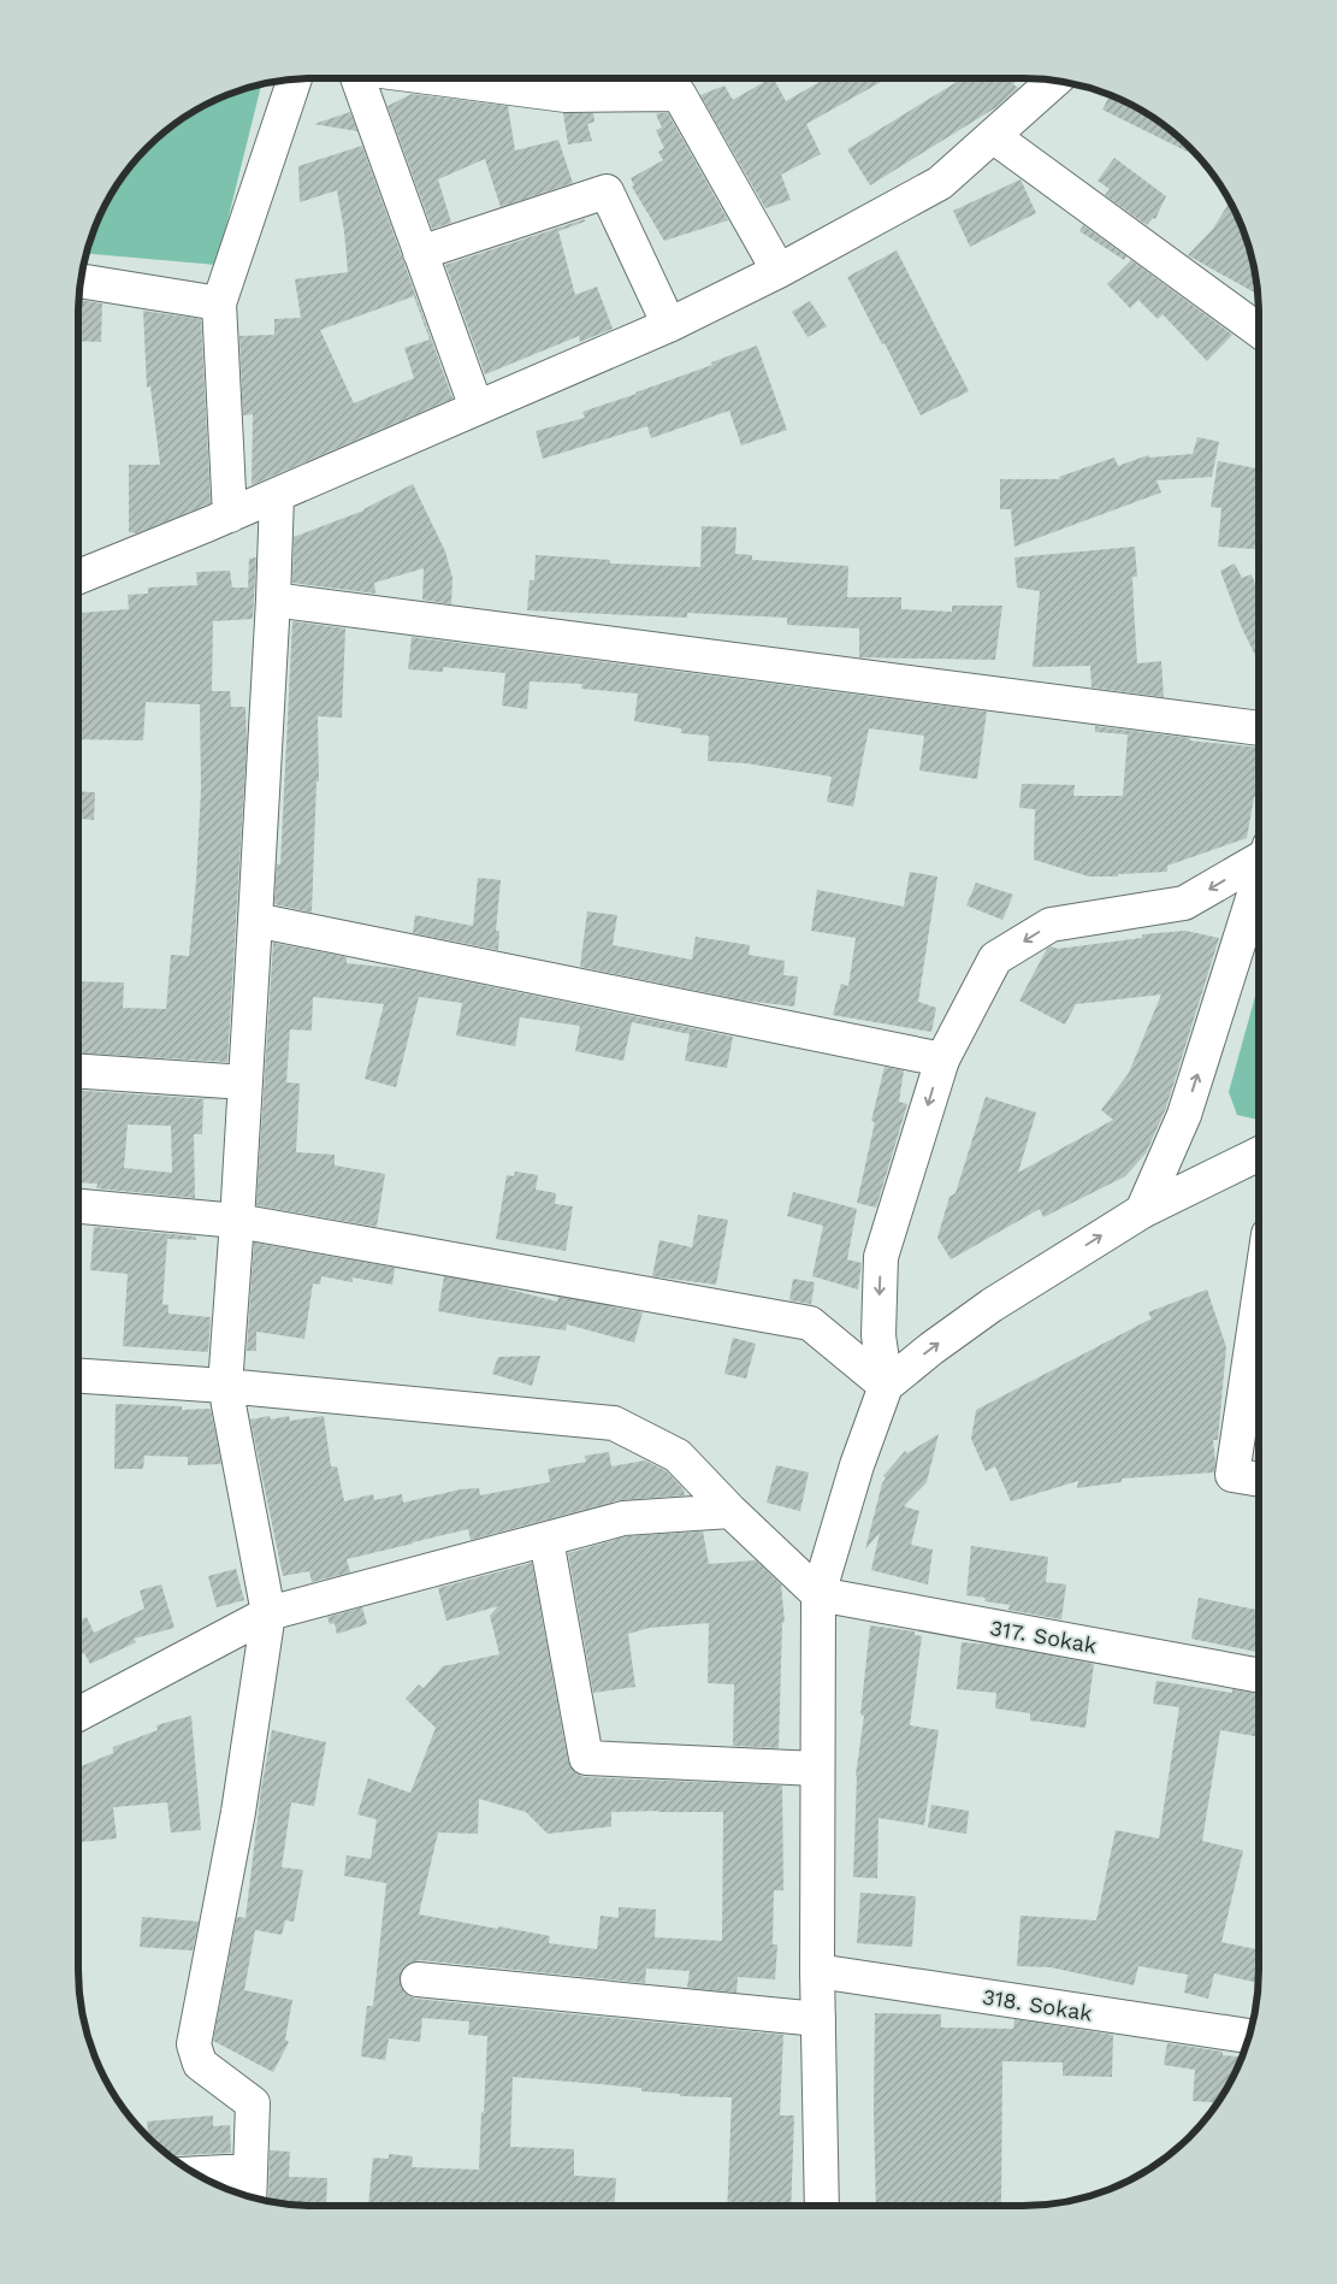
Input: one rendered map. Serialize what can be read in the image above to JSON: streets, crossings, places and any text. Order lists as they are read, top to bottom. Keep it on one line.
{"streets":{"street":["317. Sokak","318. Sokak"]}}
